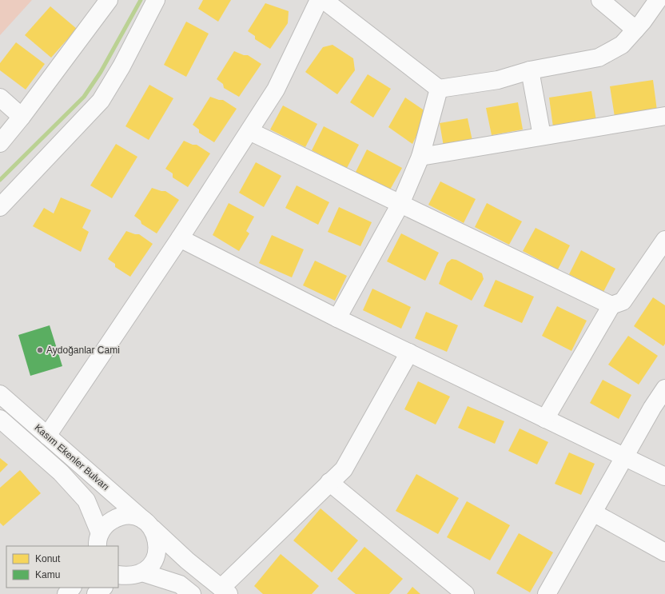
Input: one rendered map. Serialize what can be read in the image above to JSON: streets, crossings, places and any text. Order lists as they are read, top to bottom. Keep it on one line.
{"streets":{"street":["Kasım Ekenler Bulvarı"]},"places":["Aydoğanlar Cami"],"legend":["Konut","Kamu"]}
